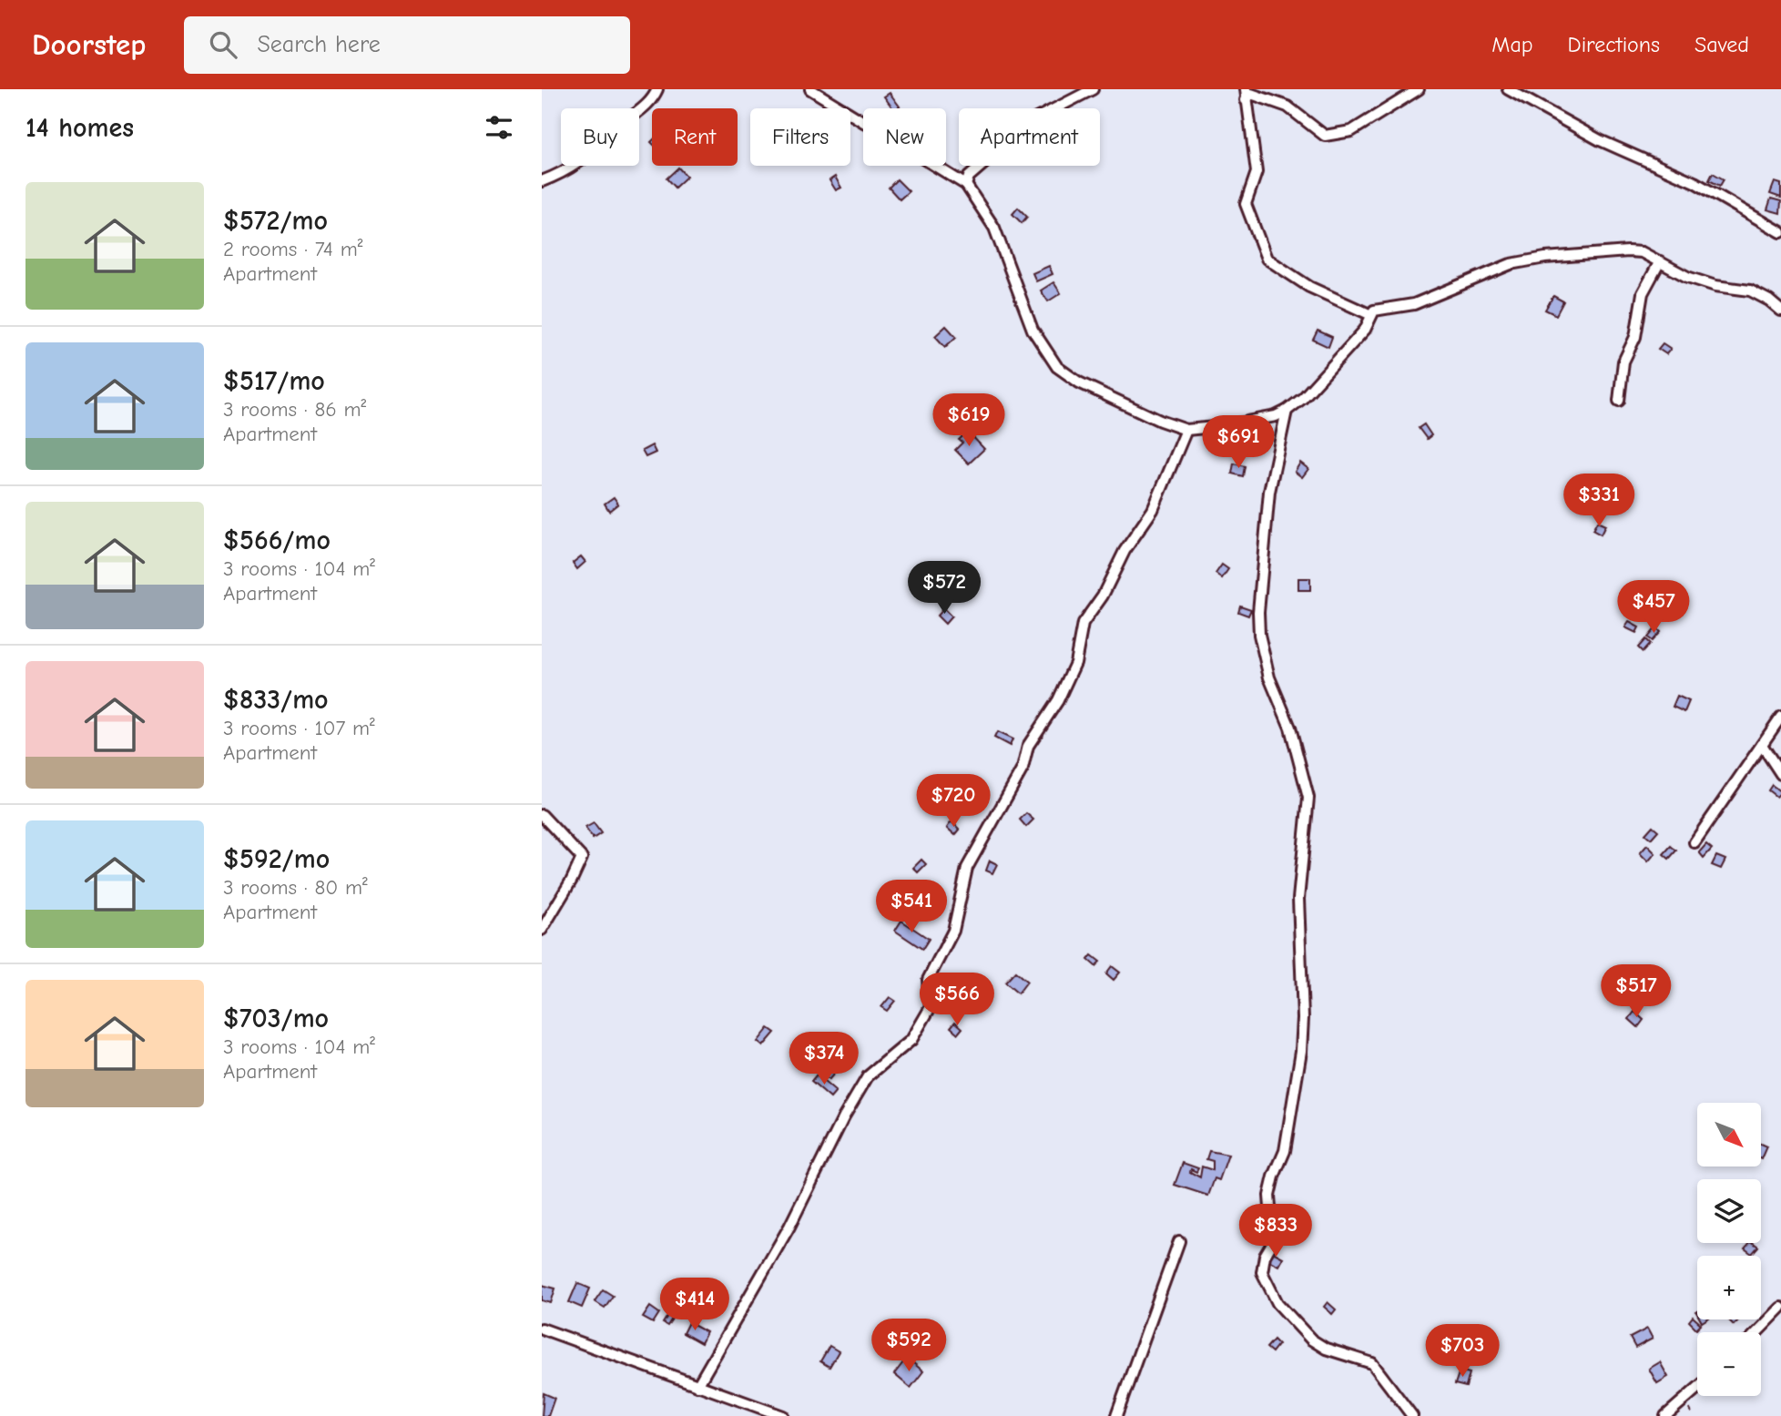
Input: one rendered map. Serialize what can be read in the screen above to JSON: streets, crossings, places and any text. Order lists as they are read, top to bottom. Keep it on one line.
{"north":"bottom right","page":{"header":"Doorstep","search":"Search here","nav":["Map","Directions","Saved"],"heading":"14 homes","chip":["Buy","Rent","Filters","New","Apartment"],"list":[{"name":"$572/mo","note":"2 rooms · 74 m² · Apartment"},{"name":"$517/mo","note":"3 rooms · 86 m² · Apartment"},{"name":"$566/mo","note":"3 rooms · 104 m² · Apartment"},{"name":"$833/mo","note":"3 rooms · 107 m² · Apartment"},{"name":"$592/mo","note":"3 rooms · 80 m² · Apartment"},{"name":"$703/mo","note":"3 rooms · 104 m² · Apartment"}],"price":["$619","$691","$331","$572","$457","$720","$541","$517","$566","$374","$833","$414","$592","$703"],"map_buttons":["+","−"]}}
